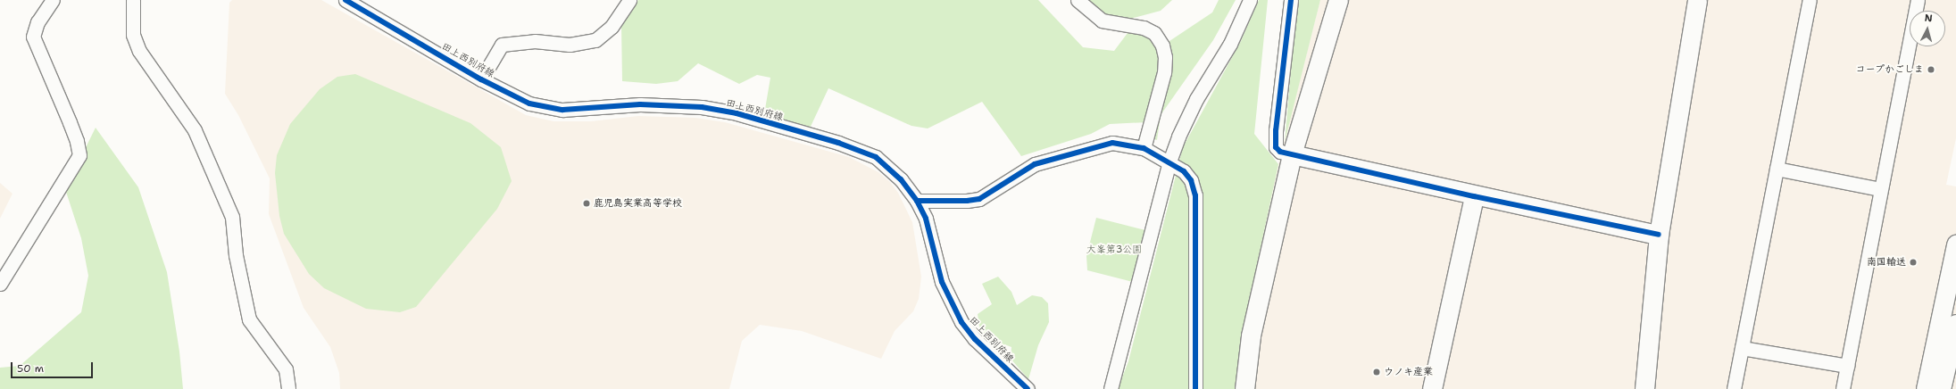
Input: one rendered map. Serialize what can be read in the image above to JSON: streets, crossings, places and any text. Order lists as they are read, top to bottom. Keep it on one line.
{"streets":{"street":["田上西別府線"]},"parks":["大峯第3公園"],"places":["コープかごしま","鹿児島実業高等学校","南国輸送","ウノキ産業"],"scale_bar":"50 m","north":"top"}
